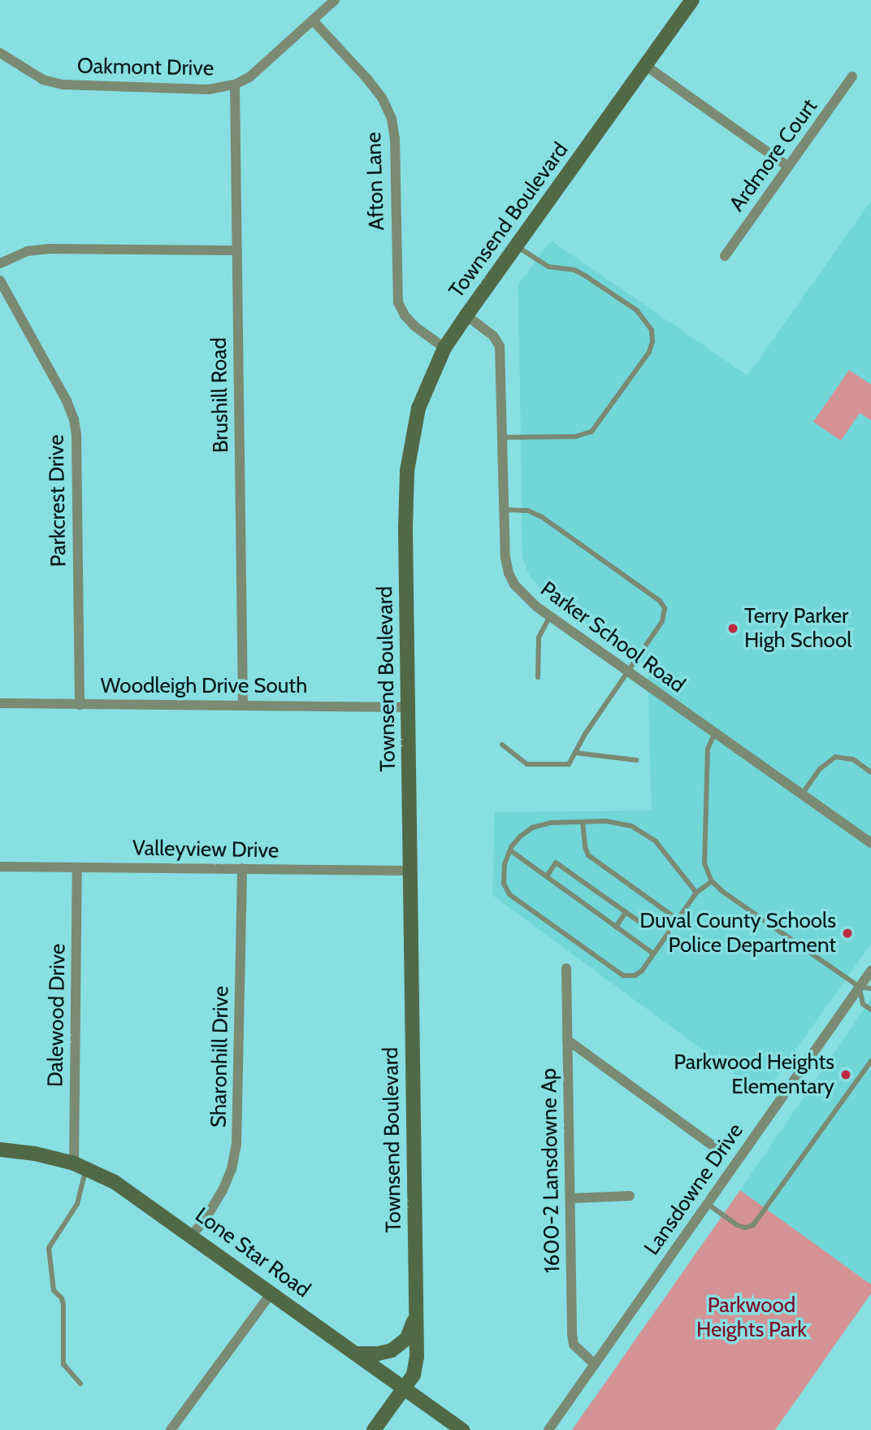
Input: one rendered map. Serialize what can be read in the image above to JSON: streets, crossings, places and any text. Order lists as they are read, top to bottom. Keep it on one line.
{"streets":{"street":["Oakmont Drive","Ardmore Court","Afton Lane","Townsend Boulevard","Brushill Road","Parkcrest Drive","Parker School Road","Woodleigh Drive South","Valleyview Drive","Dalewood Drive","Sharonhill Drive","1600-2 Lansdowne Ap","Lansdowne Drive","Lone Star Road"]},"crossings":[["Oakmont Drive","Afton Lane"],["Oakmont Drive","Brushill Road"],["Afton Lane","Townsend Boulevard"],["Townsend Boulevard","Parker School Road"],["Townsend Boulevard","Woodleigh Drive South"],["Townsend Boulevard","Valleyview Drive"],["Townsend Boulevard","Lone Star Road"],["Brushill Road","Woodleigh Drive South"],["Parkcrest Drive","Woodleigh Drive South"],["Valleyview Drive","Dalewood Drive"],["Valleyview Drive","Sharonhill Drive"],["Dalewood Drive","Lone Star Road"],["Sharonhill Drive","Lone Star Road"],["1600-2 Lansdowne Ap","Lansdowne Drive"]],"parks":["Parkwood Heights Park"],"places":["Terry Parker High School","Duval County Schools Police Department","Parkwood Heights Elementary"]}
